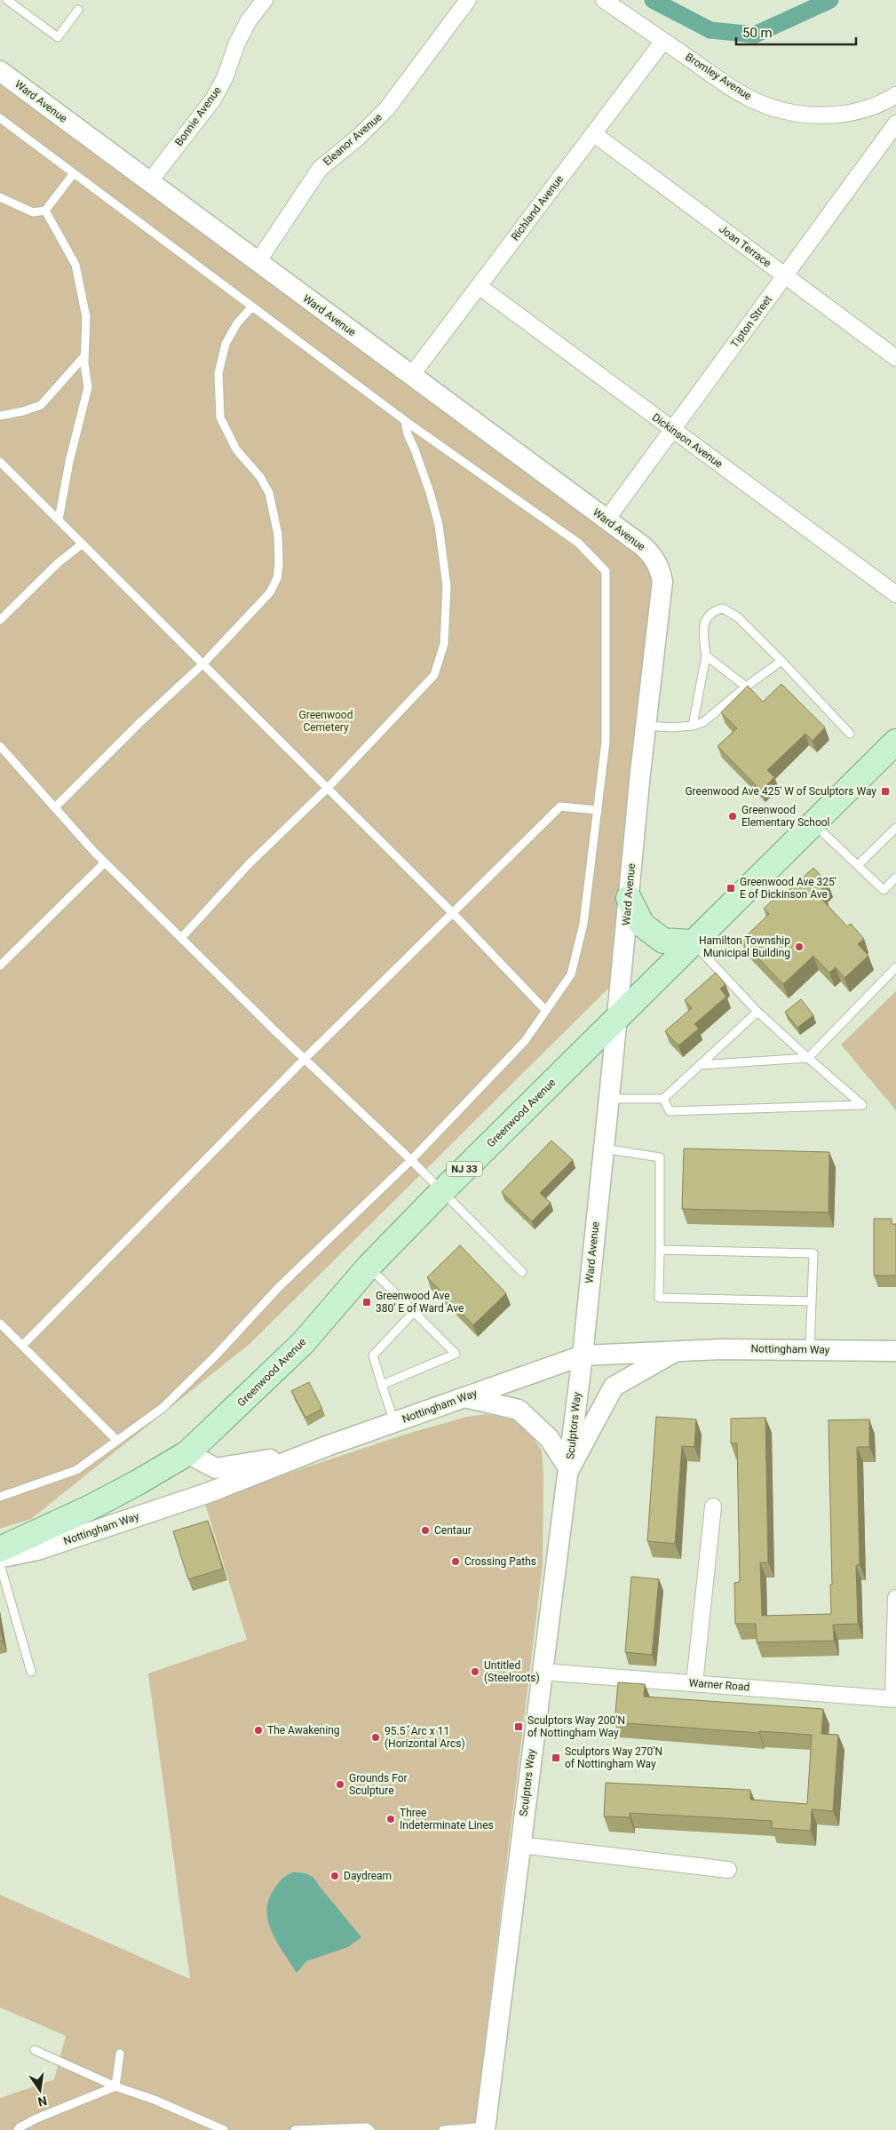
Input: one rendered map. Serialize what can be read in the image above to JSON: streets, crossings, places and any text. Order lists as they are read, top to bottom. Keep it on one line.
{"streets":{"main road":["Greenwood Avenue","NJ 33"],"street":["Bromley Avenue","Ward Avenue","Bonnie Avenue","Eleanor Avenue","Richland Avenue","Joan Terrace","Tipton Street","Dickinson Avenue","Nottingham Way","Sculptors Way","Warner Road"]},"crossings":[["Bromley Avenue","Richland Avenue"],["Ward Avenue","Bonnie Avenue"],["Ward Avenue","Eleanor Avenue"],["Ward Avenue","Richland Avenue"],["Ward Avenue","Tipton Street"],["Ward Avenue","Greenwood Avenue"],["Ward Avenue","Nottingham Way"],["Ward Avenue","Sculptors Way"],["Richland Avenue","Joan Terrace"],["Richland Avenue","Dickinson Avenue"],["Joan Terrace","Tipton Street"],["Tipton Street","Dickinson Avenue"],["Nottingham Way","Sculptors Way"],["Sculptors Way","Warner Road"]],"parks":["Greenwood Cemetery"],"places":{"transit":["Greenwood Ave 425' W of Sculptors Way","Greenwood Ave 325' E of Dickinson Ave","Greenwood Ave 380' E of Ward Ave","Sculptors Way 200'N of Nottingham Way","Sculptors Way 270'N of Nottingham Way"],"other":["Greenwood Elementary School","Hamilton Township Municipal Building","Centaur","Crossing Paths","Untitled (Steelroots)","The Awakening","95.5 ̊ Arc x 11 (Horizontal Arcs)","Grounds For Sculpture","Three Indeterminate Lines","Daydream"]},"scale_bar":"50 m","north":"bottom"}
